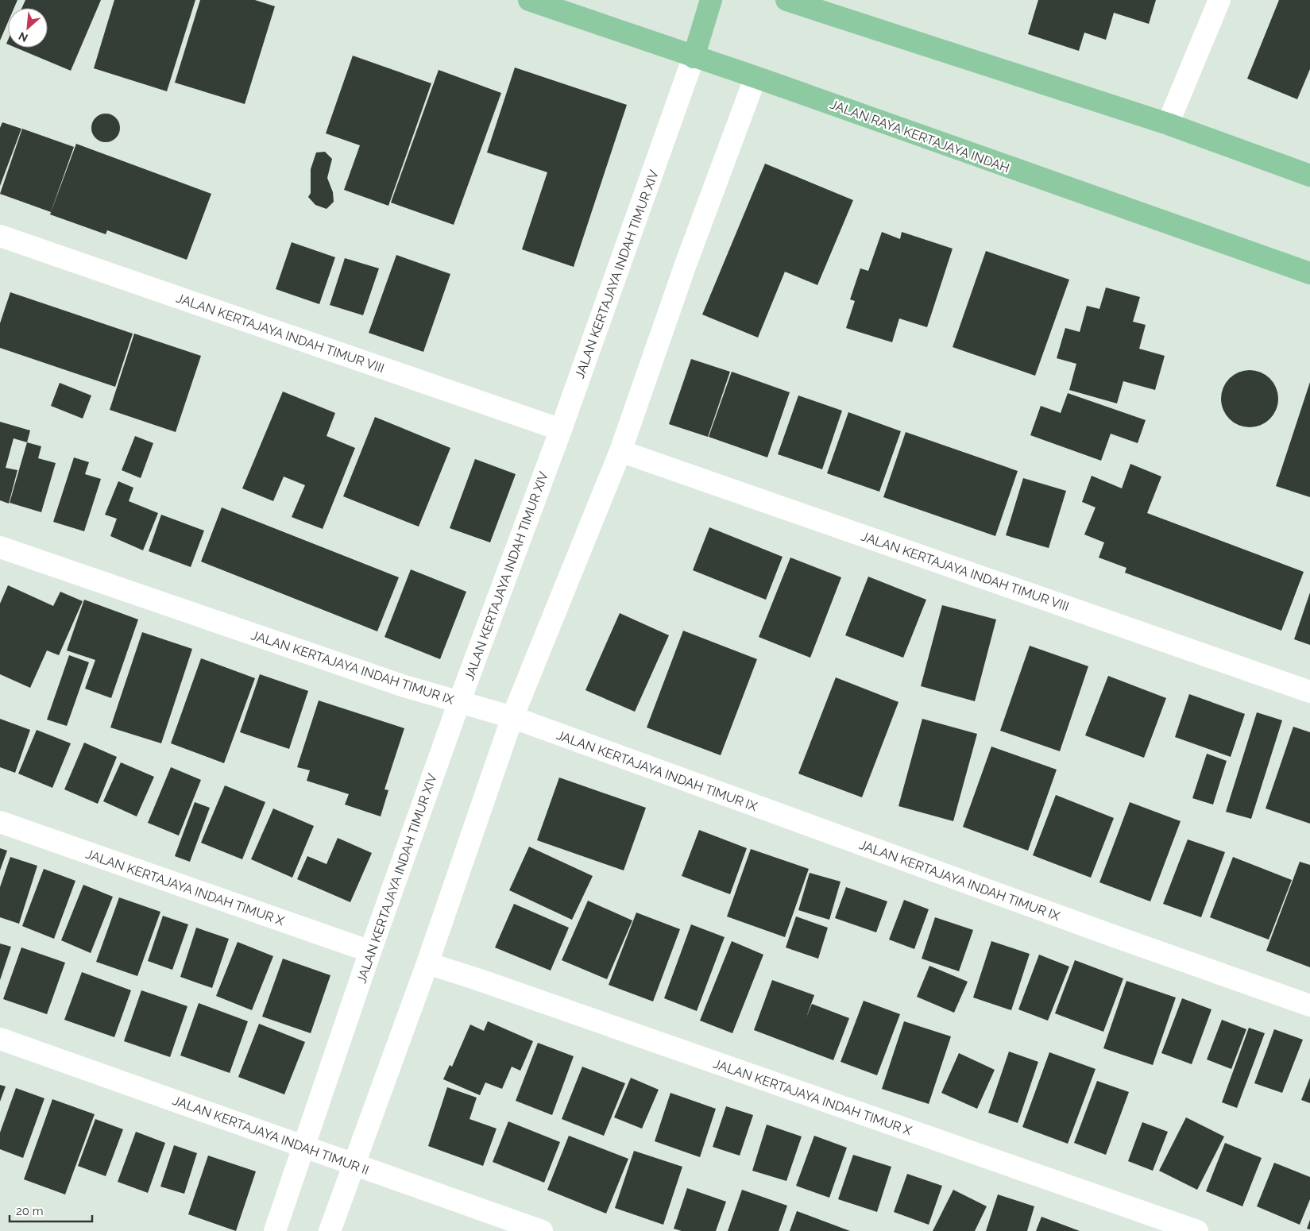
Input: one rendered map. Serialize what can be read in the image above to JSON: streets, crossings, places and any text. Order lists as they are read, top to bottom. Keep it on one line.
{"streets":{"main road":["JALAN RAYA KERTAJAYA INDAH"],"street":["JALAN KERTAJAYA INDAH TIMUR XIV","JALAN KERTAJAYA INDAH TIMUR VIII","JALAN KERTAJAYA INDAH TIMUR IX","JALAN KERTAJAYA INDAH TIMUR X","JALAN KERTAJAYA INDAH TIMUR II"]},"crossings":[["JALAN RAYA KERTAJAYA INDAH","JALAN KERTAJAYA INDAH TIMUR XIV"],["JALAN KERTAJAYA INDAH TIMUR XIV","JALAN KERTAJAYA INDAH TIMUR VIII"],["JALAN KERTAJAYA INDAH TIMUR XIV","JALAN KERTAJAYA INDAH TIMUR IX"],["JALAN KERTAJAYA INDAH TIMUR XIV","JALAN KERTAJAYA INDAH TIMUR X"],["JALAN KERTAJAYA INDAH TIMUR XIV","JALAN KERTAJAYA INDAH TIMUR II"]],"scale_bar":"20 m","north":"bottom left"}
